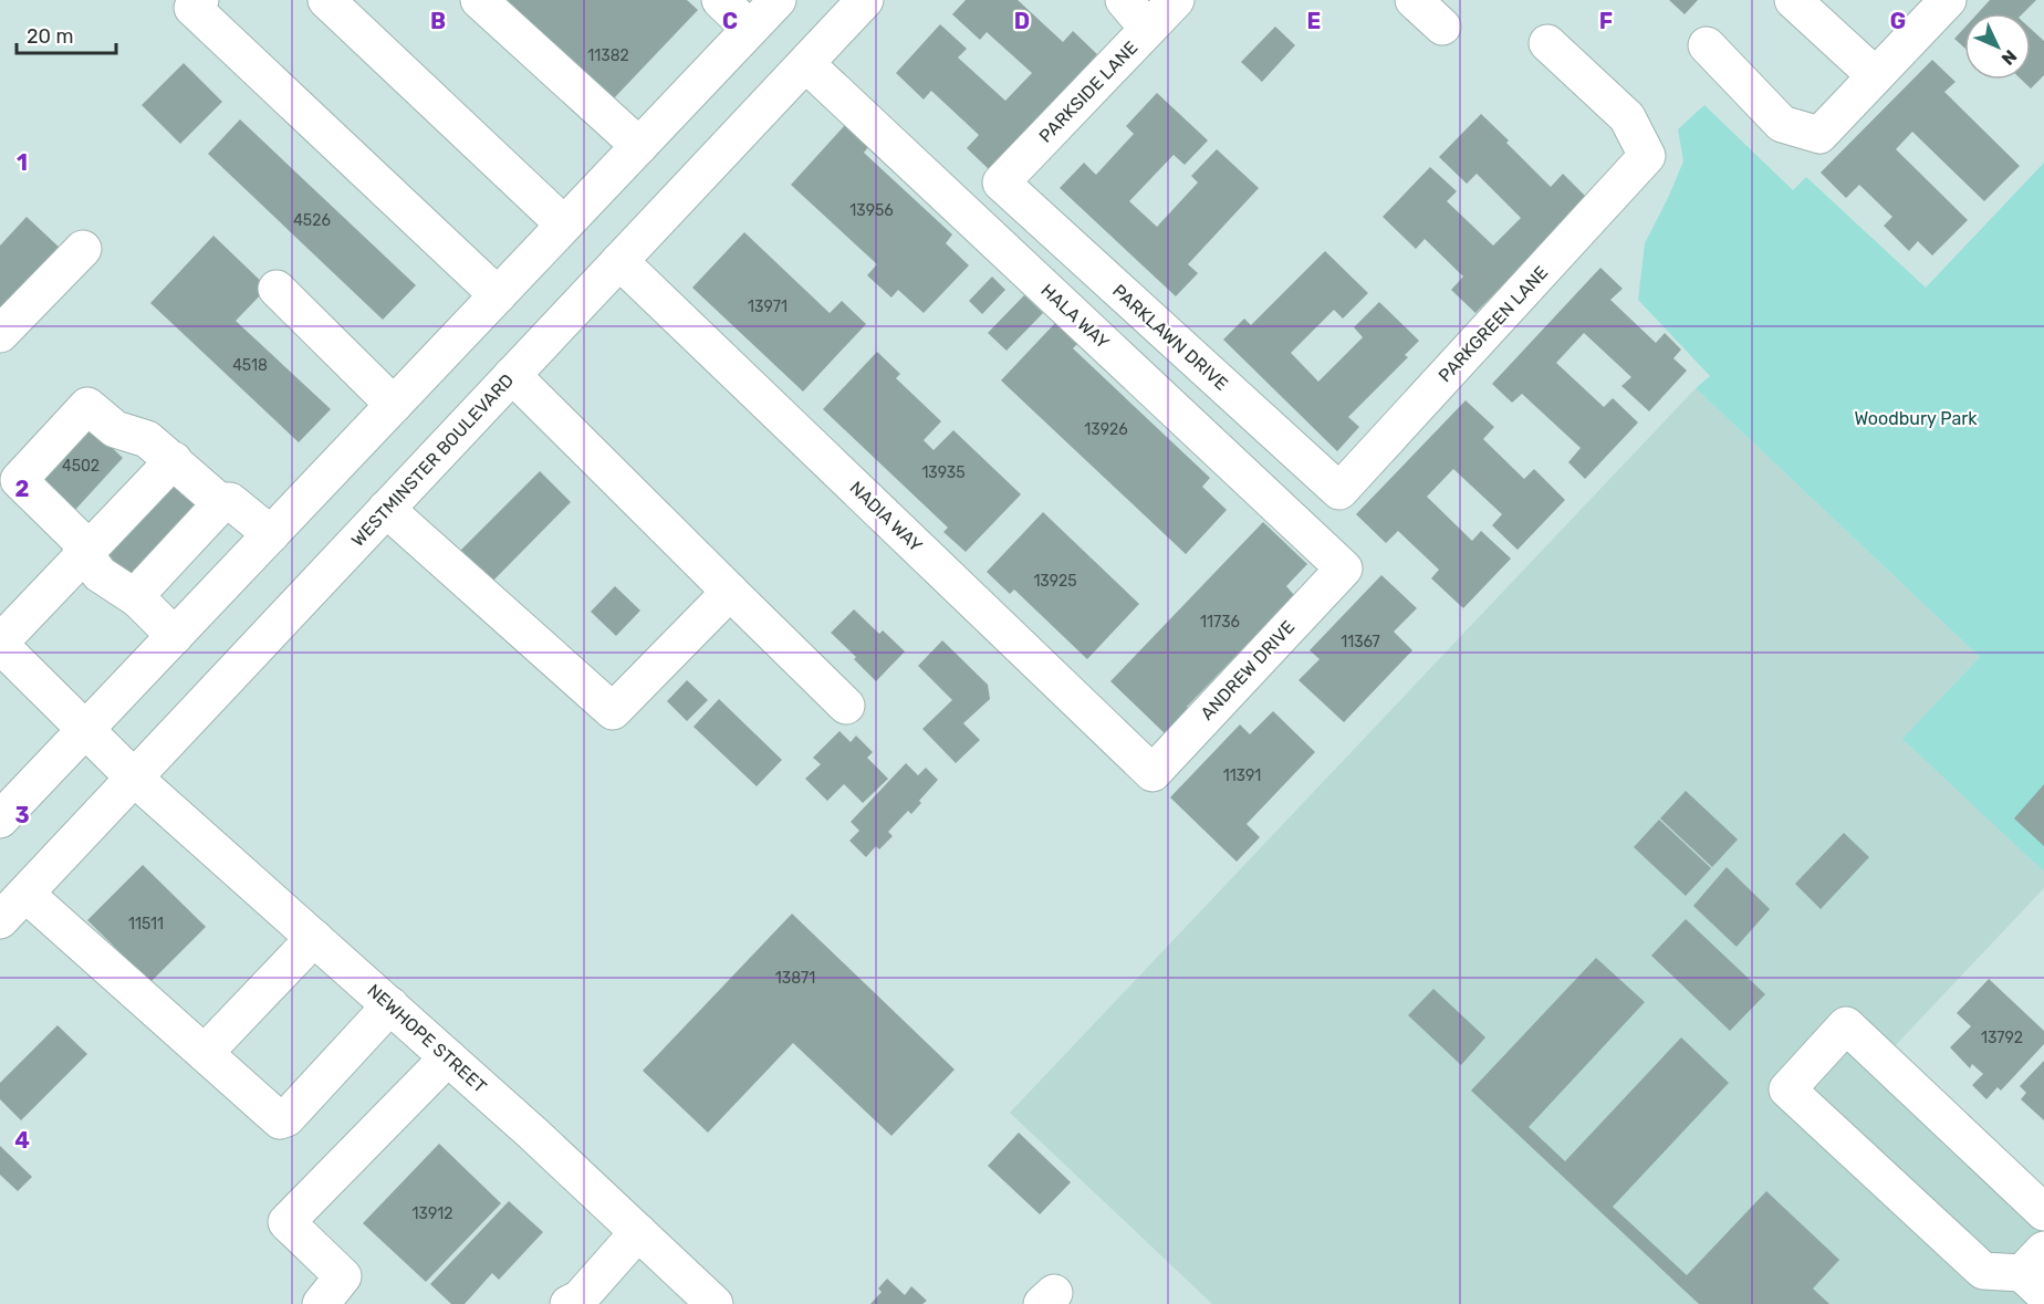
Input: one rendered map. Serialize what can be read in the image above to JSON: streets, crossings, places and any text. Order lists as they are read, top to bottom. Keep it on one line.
{"streets":{"street":["PARKSIDE LANE","HALA WAY","PARKGREEN LANE","PARKLAWN DRIVE","WESTMINSTER BOULEVARD","NADIA WAY","ANDREW DRIVE","NEWHOPE STREET"]},"crossings":[["PARKSIDE LANE","PARKLAWN DRIVE"],["HALA WAY","WESTMINSTER BOULEVARD"],["HALA WAY","ANDREW DRIVE"],["PARKGREEN LANE","PARKLAWN DRIVE"],["WESTMINSTER BOULEVARD","NADIA WAY"],["WESTMINSTER BOULEVARD","NEWHOPE STREET"],["NADIA WAY","ANDREW DRIVE"]],"parks":["Woodbury Park"],"house_numbers":["11382","13956","4526","13971","4518","13926","4502","13935","13925","11736","11367","11391","11511","13871","13792","13912"],"scale_bar":"20 m","north":"bottom right","grid":{"columns":["B","C","D","E","F","G"],"rows":["1","2","3","4"]}}
